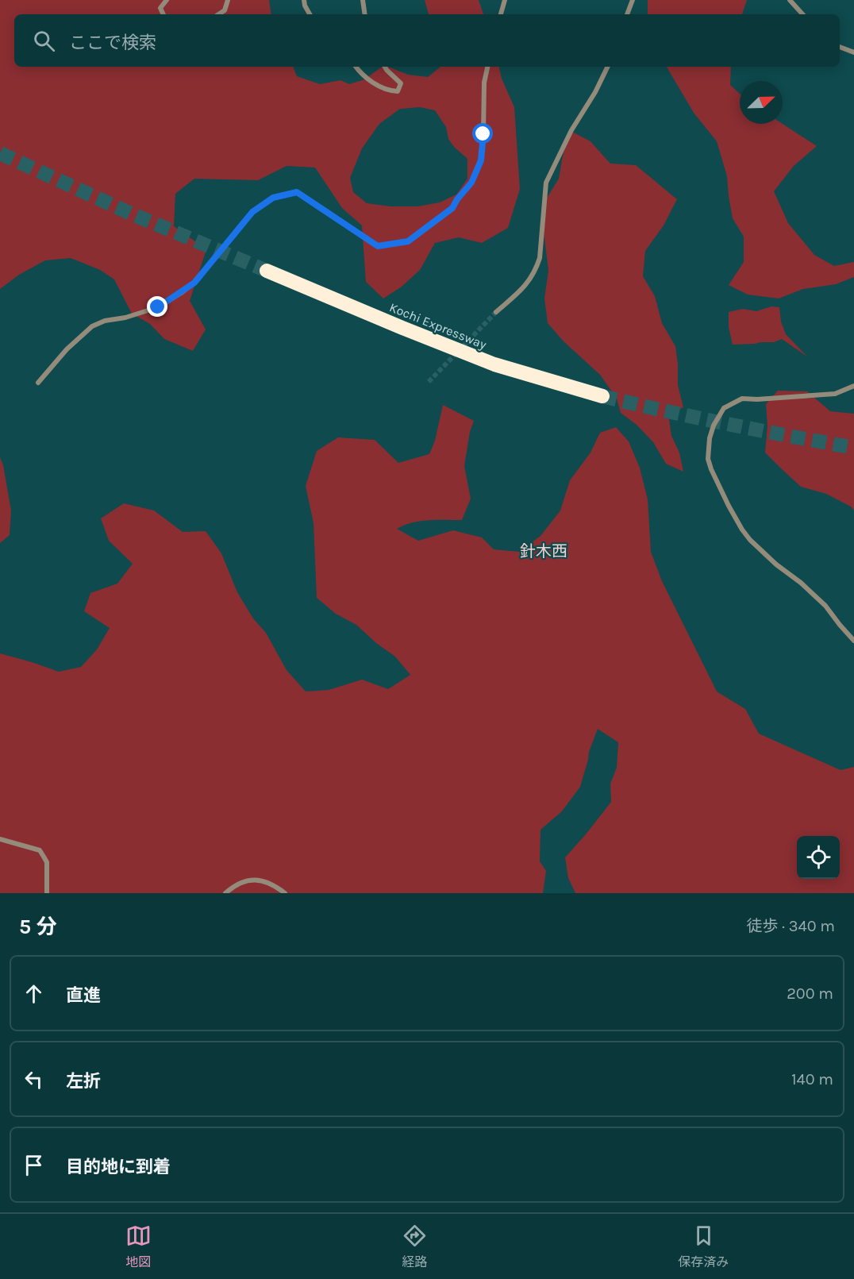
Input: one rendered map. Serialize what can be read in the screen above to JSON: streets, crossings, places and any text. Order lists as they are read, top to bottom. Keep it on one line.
{"streets":{"highway":["Kochi Expressway"]},"districts":["針木西"],"north":"top right","page":{"search":"ここで検索","heading":["5 分","徒歩 · 340 m"],"list":[["直進","200 m"],["左折","140 m"],"目的地に到着"],"nav":["地図","経路","保存済み"]}}
